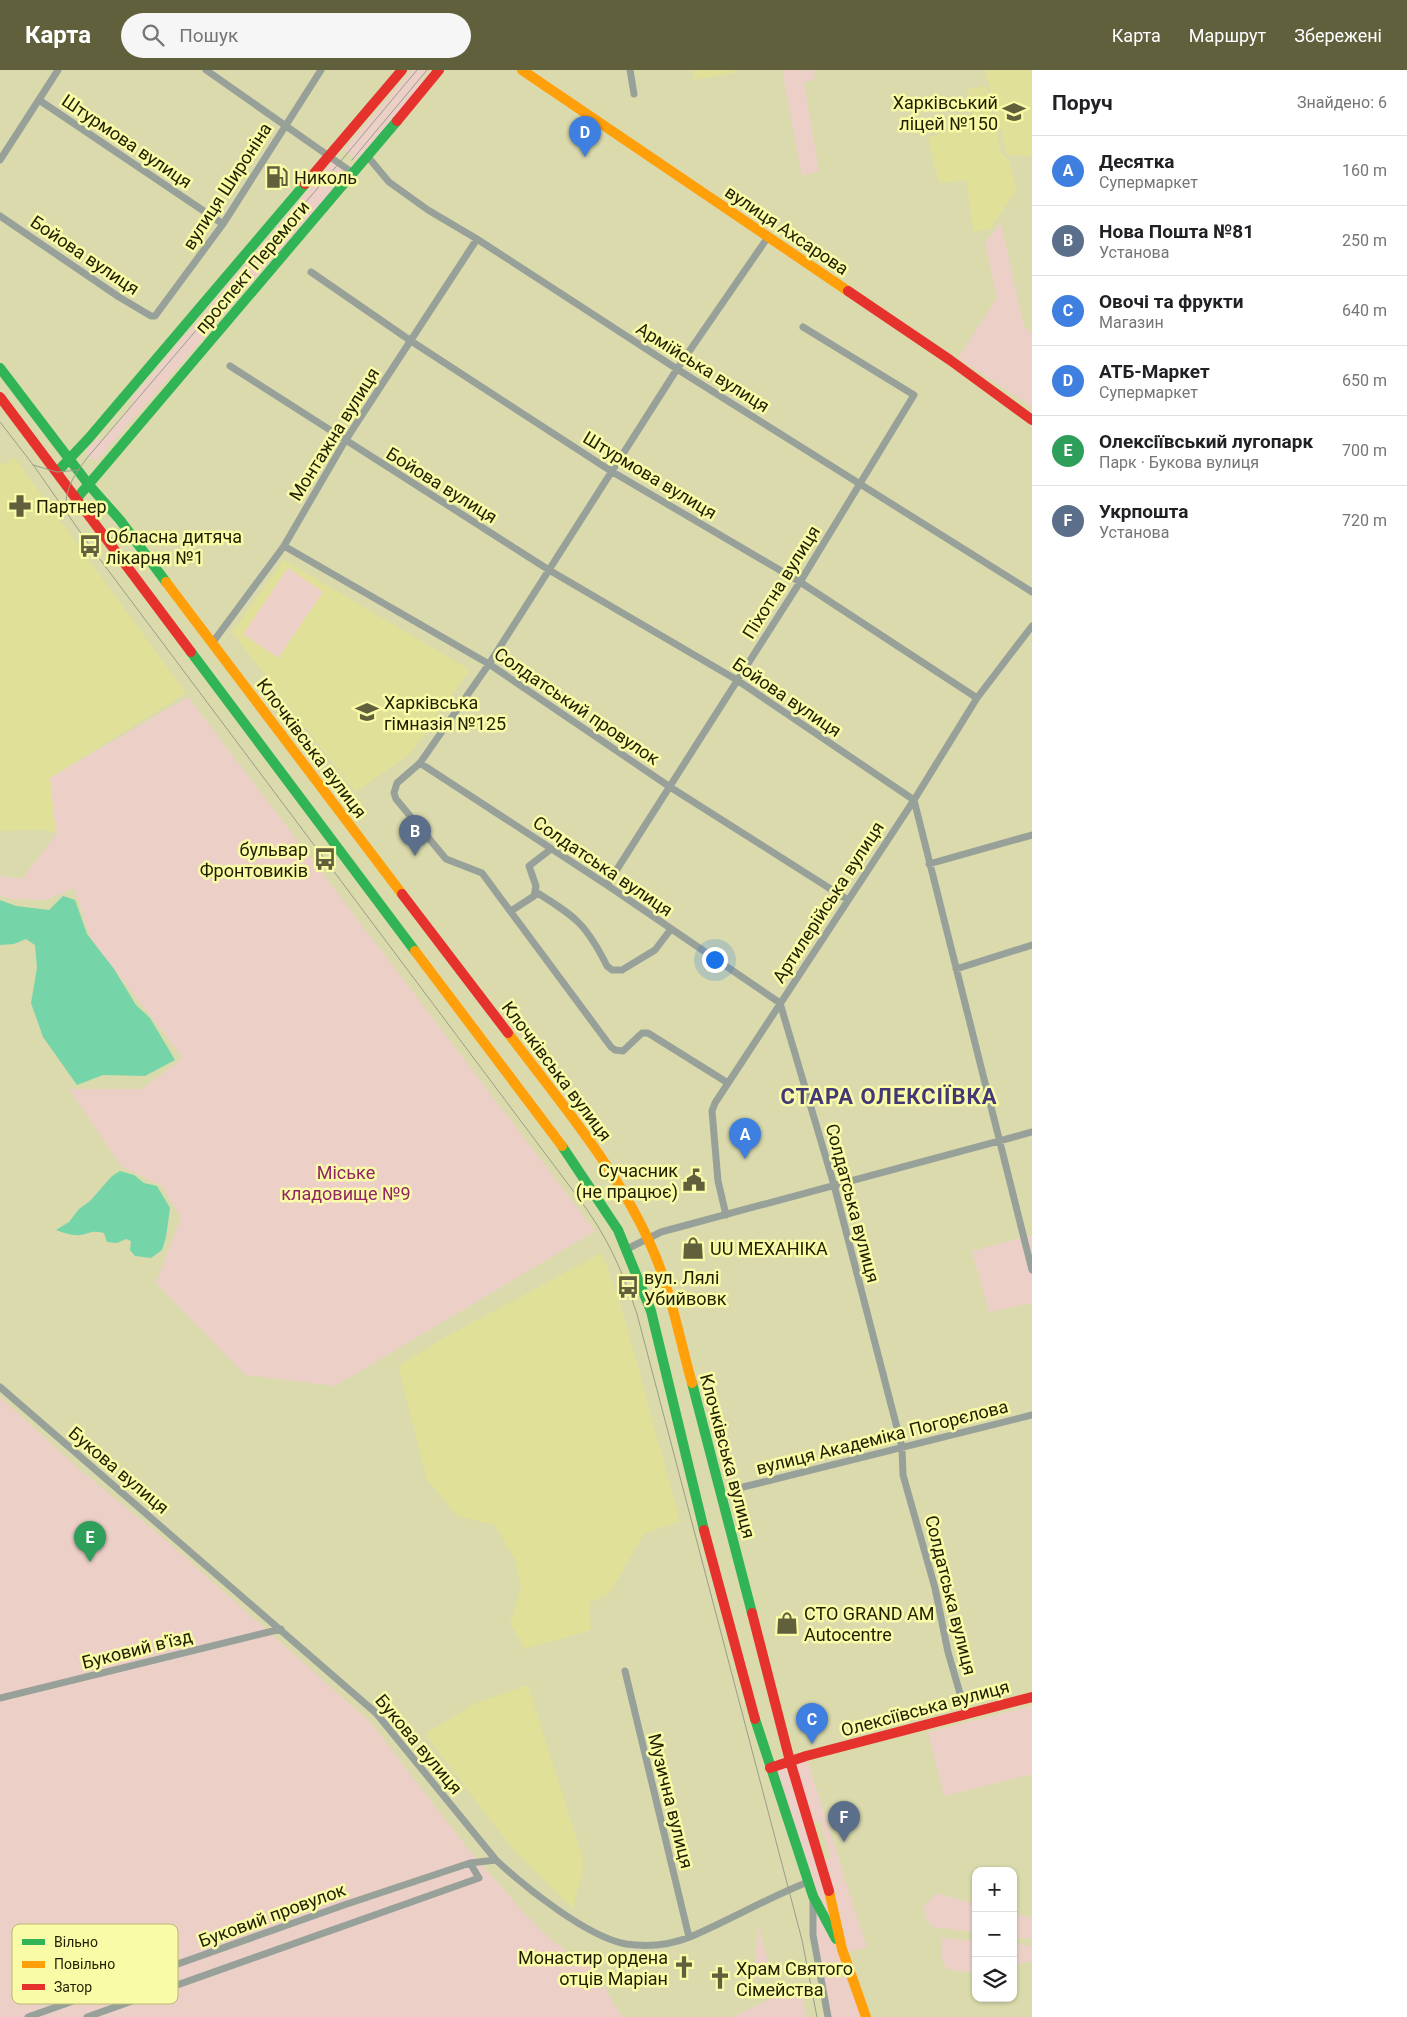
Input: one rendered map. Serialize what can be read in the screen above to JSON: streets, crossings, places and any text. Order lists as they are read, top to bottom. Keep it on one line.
{"streets":{"main road":["вулиця Ахсарова","проспект Перемоги","Клочківська вулиця","Олексіївська вулиця"],"street":["Штурмова вулиця","вулиця Широніна","Бойова вулиця","Армійська вулиця","Монтажна вулиця","Піхотна вулиця","Солдатський провулок","Солдатська вулиця","Артилерійська вулиця","вулиця Академіка Погорєлова","Букова вулиця","Буковий в'їзд","Музична вулиця","Буковий провулок"]},"crossings":[["Штурмова вулиця","вулиця Широніна"],["Штурмова вулиця","Монтажна вулиця"],["Штурмова вулиця","Піхотна вулиця"],["Штурмова вулиця","Артилерійська вулиця"],["вулиця Широніна","Бойова вулиця"],["Бойова вулиця","Монтажна вулиця"],["Бойова вулиця","Піхотна вулиця"],["Бойова вулиця","Артилерійська вулиця"],["проспект Перемоги","Армійська вулиця"],["проспект Перемоги","Клочківська вулиця"],["Армійська вулиця","Монтажна вулиця"],["Армійська вулиця","Піхотна вулиця"],["Монтажна вулиця","Солдатський провулок"],["Монтажна вулиця","Клочківська вулиця"],["Піхотна вулиця","Солдатський провулок"],["Піхотна вулиця","Солдатська вулиця"],["Солдатський провулок","Артилерійська вулиця"],["Клочківська вулиця","Букова вулиця"],["Клочківська вулиця","Олексіївська вулиця"],["Солдатська вулиця","Артилерійська вулиця"],["Солдатська вулиця","вулиця Академіка Погорєлова"],["Солдатська вулиця","Олексіївська вулиця"],["Букова вулиця","Буковий в'їзд"],["Букова вулиця","Музична вулиця"],["Букова вулиця","Буковий провулок"]],"districts":["СТАРА ОЛЕКСІЇВКА"],"parks":["Міське кладовище №9"],"places":{"school or university":["Харківський ліцей №150","Харківська гімназія №125"],"fuel station":["Николь"],"pharmacy":["Партнер"],"bus stop":["Обласна дитяча лікарня №1","бульвар Фронтовиків","вул. Лялі Убийвовк"],"public building":["Сучасник (не працює)"],"shop":["UU МЕХАНІКА","СТО GRAND AM Autocentre"],"church":["Монастир ордена отців Маріан","Храм Святого Сімейства"]},"legend":["Вільно","Повільно","Затор"],"page":{"header":"Карта","search":"Пошук","nav":["Карта","Маршрут","Збережені"],"heading":["Поруч","Знайдено: 6"],"pins":["D","B","A","E","C","F"],"list":[{"mark":"A","name":"Десятка","note":"Супермаркет","value":"160 m"},{"mark":"B","name":"Нова Пошта №81","note":"Установа","value":"250 m"},{"mark":"C","name":"Овочі та фрукти","note":"Магазин","value":"640 m"},{"mark":"D","name":"АТБ-Маркет","note":"Супермаркет","value":"650 m"},{"mark":"E","name":"Олексіївський лугопарк","note":"Парк · Букова вулиця","value":"700 m"},{"mark":"F","name":"Укрпошта","note":"Установа","value":"720 m"}],"map_buttons":["+","−"]}}
